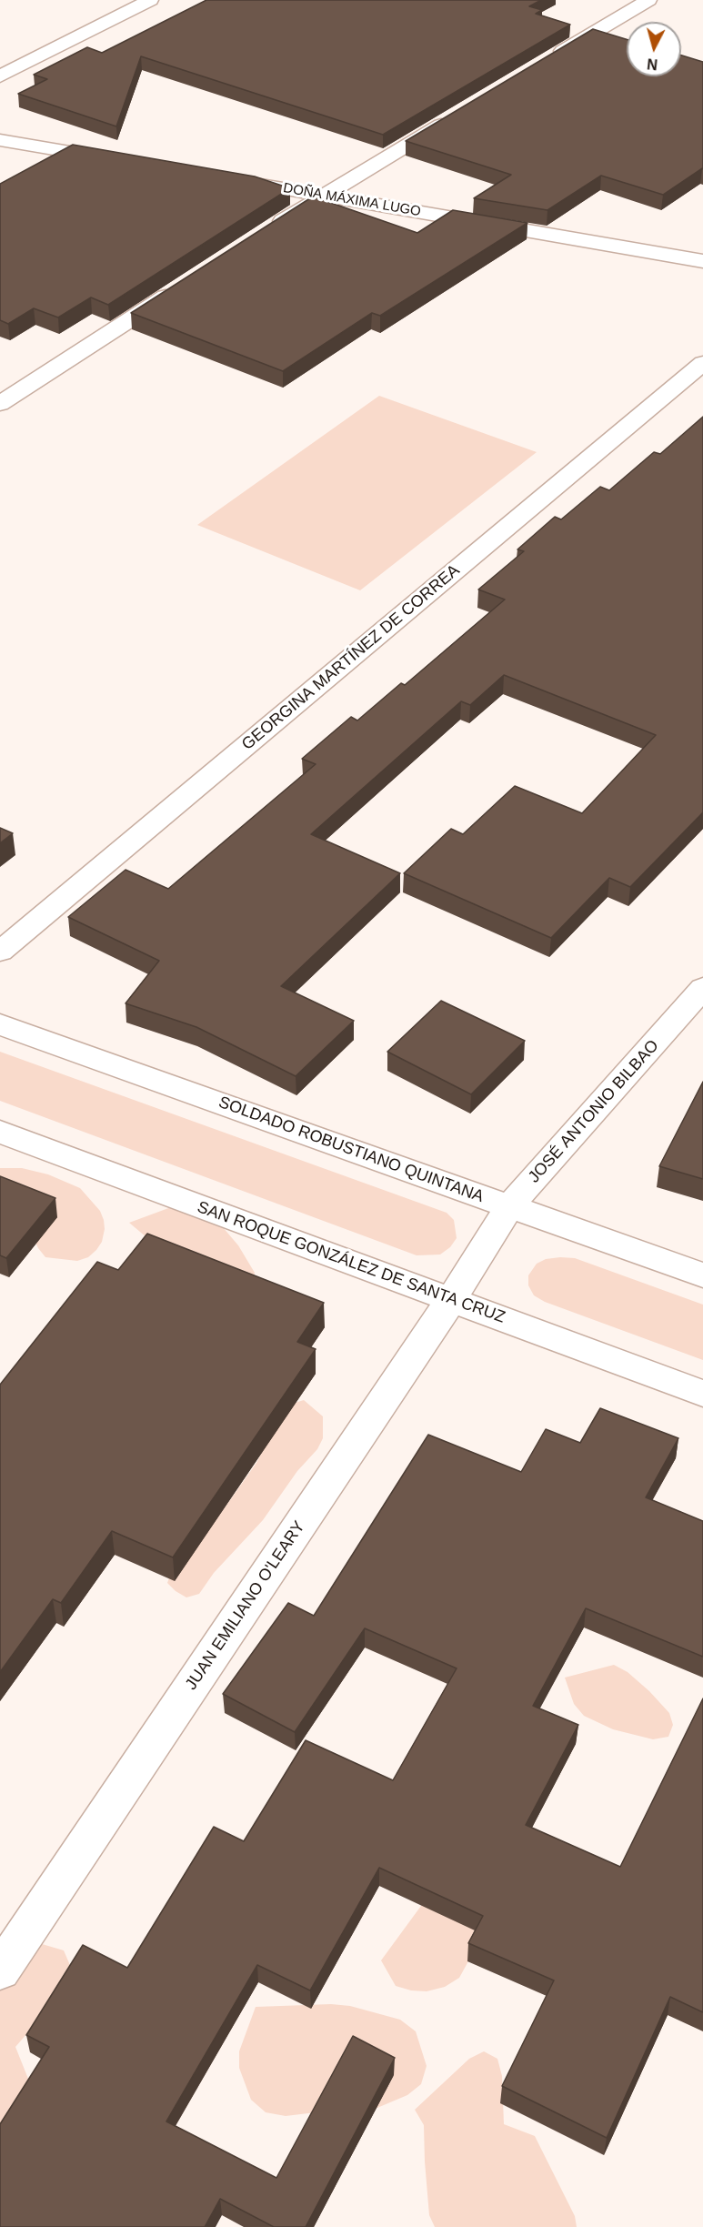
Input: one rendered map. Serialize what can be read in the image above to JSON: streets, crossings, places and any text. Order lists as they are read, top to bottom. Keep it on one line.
{"streets":{"street":["DOÑA MÁXIMA LUGO","GEORGINA MARTÍNEZ DE CORREA","JOSÉ ANTONIO BILBAO","SOLDADO ROBUSTIANO QUINTANA","SAN ROQUE GONZÁLEZ DE SANTA CRUZ","JUAN EMILIANO O'LEARY"]},"crossings":[["JOSÉ ANTONIO BILBAO","SOLDADO ROBUSTIANO QUINTANA"],["JOSÉ ANTONIO BILBAO","JUAN EMILIANO O'LEARY"],["SAN ROQUE GONZÁLEZ DE SANTA CRUZ","JUAN EMILIANO O'LEARY"]],"north":"bottom"}
